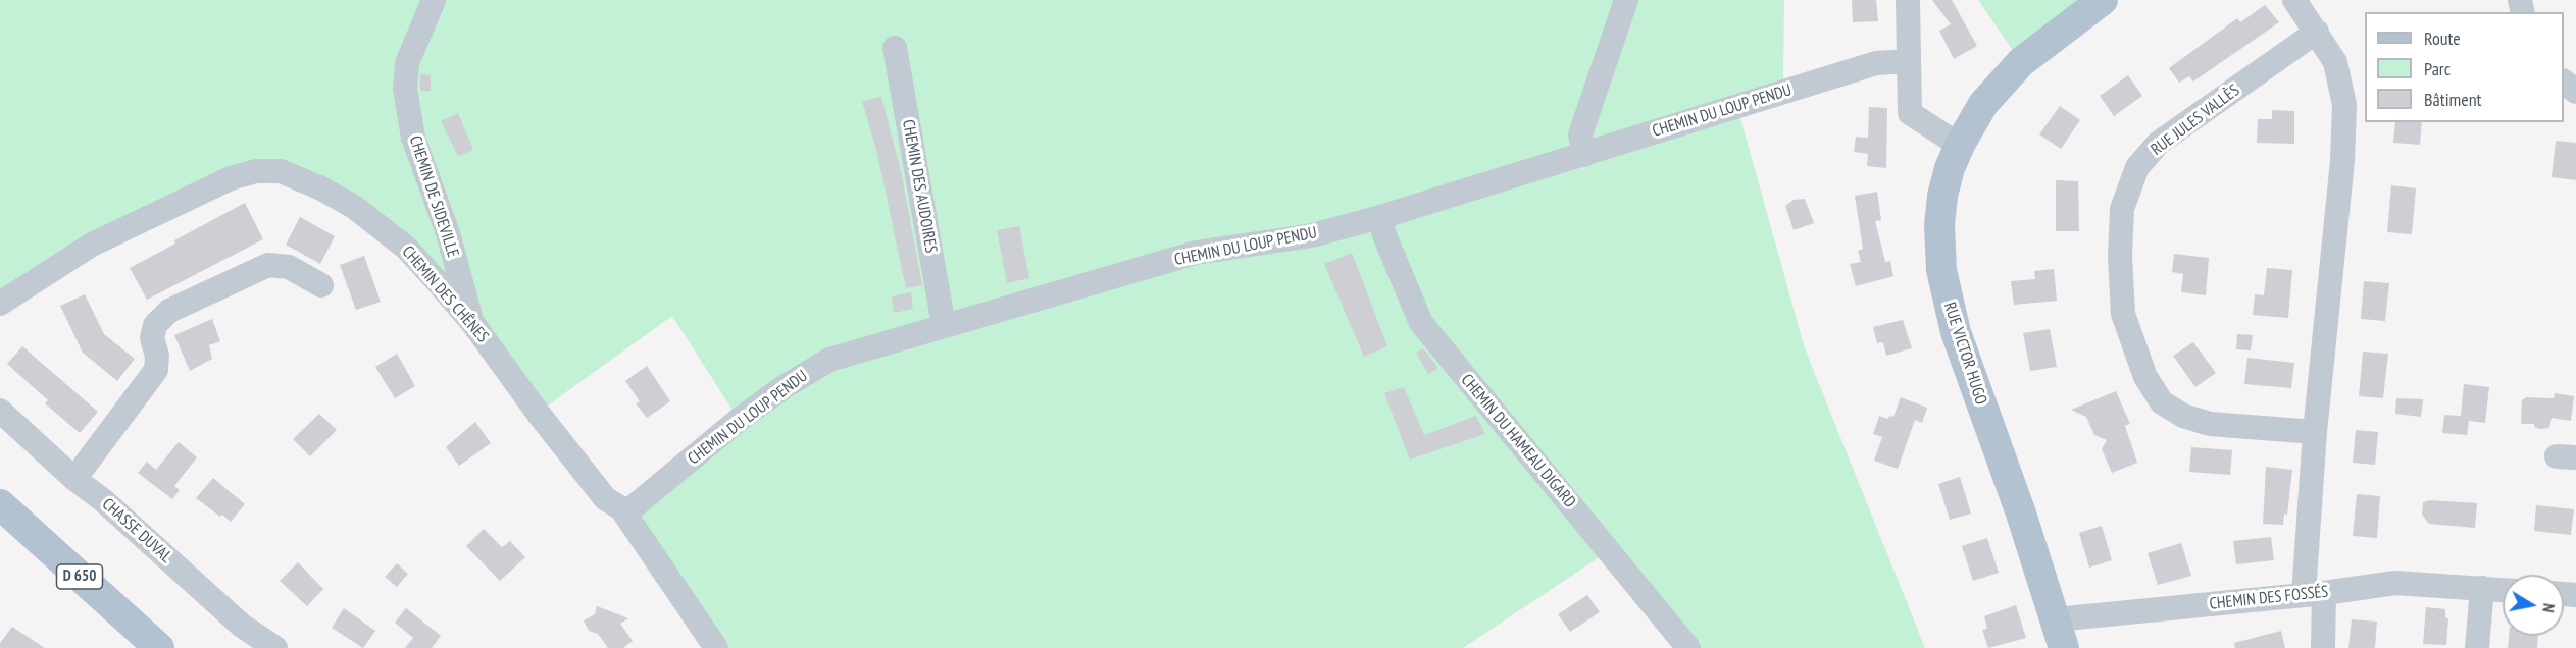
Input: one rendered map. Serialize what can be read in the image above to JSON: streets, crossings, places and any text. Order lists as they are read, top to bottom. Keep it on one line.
{"streets":{"main road":["RUE VICTOR HUGO","D 650"],"street":["CHEMIN DU LOUP PENDU","RUE JULES VALLÈS","CHEMIN DES AUDOIRES","CHEMIN DE SIDEVILLE","CHEMIN DES CHÊNES","CHEMIN DU HAMEAU DIGARD","CHASSE DUVAL","CHEMIN DES FOSSÉS"]},"crossings":[["CHEMIN DU LOUP PENDU","CHEMIN DES AUDOIRES"],["CHEMIN DU LOUP PENDU","CHEMIN DES CHÊNES"],["CHEMIN DU LOUP PENDU","CHEMIN DU HAMEAU DIGARD"],["CHEMIN DE SIDEVILLE","CHEMIN DES CHÊNES"],["RUE VICTOR HUGO","CHEMIN DES FOSSÉS"]],"legend":["Route","Parc","Bâtiment"],"north":"right"}
